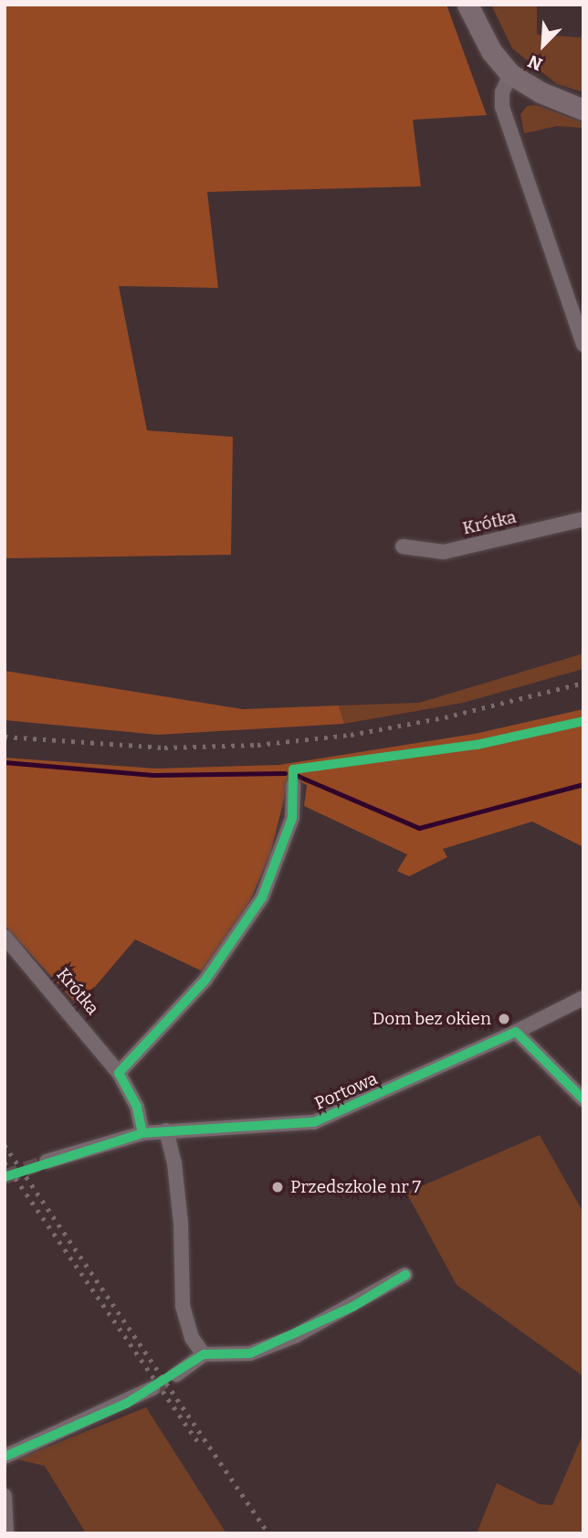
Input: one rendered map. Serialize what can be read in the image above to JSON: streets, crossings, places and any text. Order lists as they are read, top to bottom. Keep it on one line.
{"streets":{"street":["Krótka","Portowa"]},"crossings":[["Krótka","Portowa"]],"places":["Dom bez okien","Przedszkole nr 7"],"north":"bottom left"}
